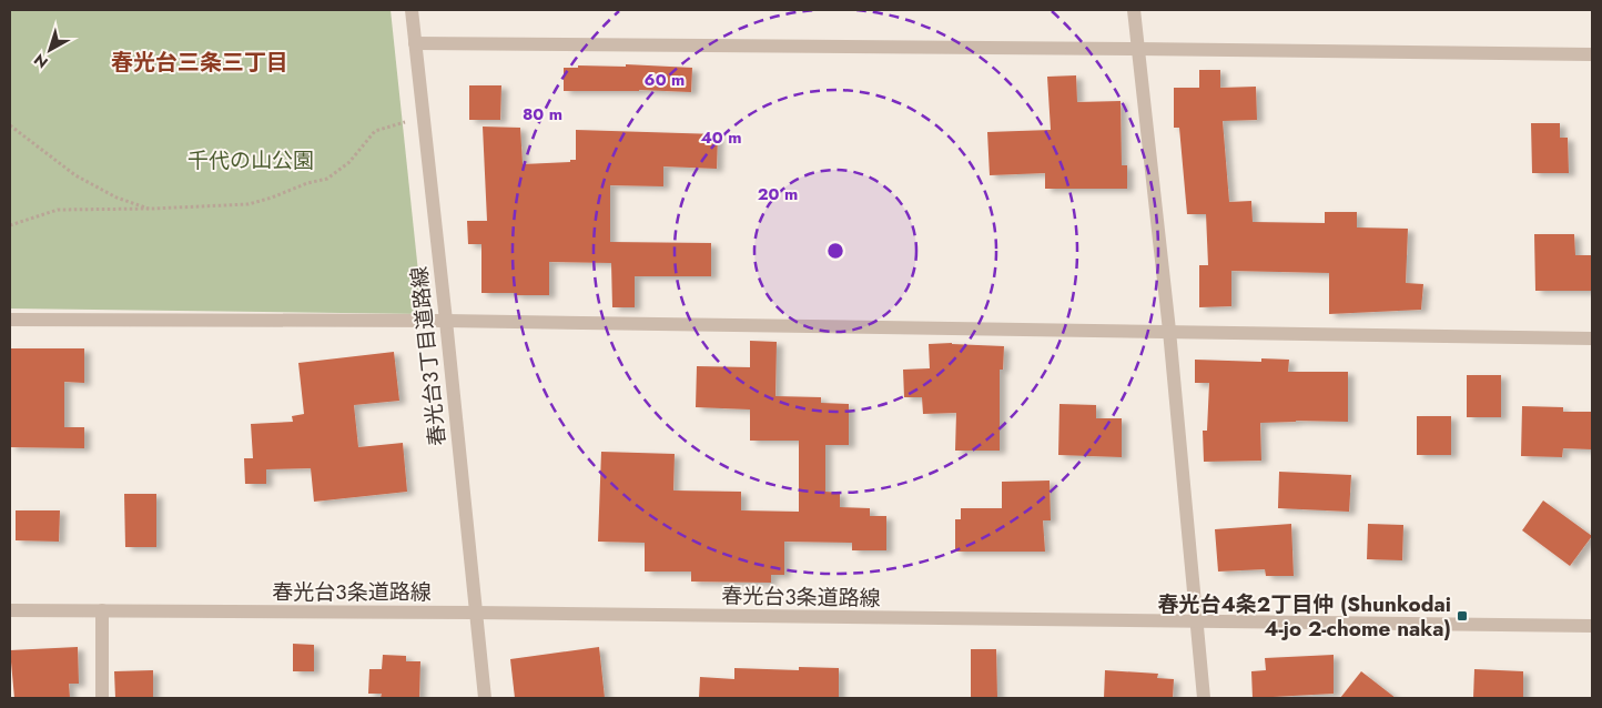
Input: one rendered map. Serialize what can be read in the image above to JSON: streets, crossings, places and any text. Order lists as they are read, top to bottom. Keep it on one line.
{"streets":{"street":["春光台3丁目道路線","春光台3条道路線"]},"crossings":[["春光台3丁目道路線","春光台3条道路線"]],"districts":["春光台三条三丁目"],"parks":["千代の山公園"],"places":{"transit":["春光台4条2丁目仲 (Shunkodai 4-jo 2-chome naka)"]},"north":"bottom left","rings":["60 m","80 m","40 m","20 m"]}
